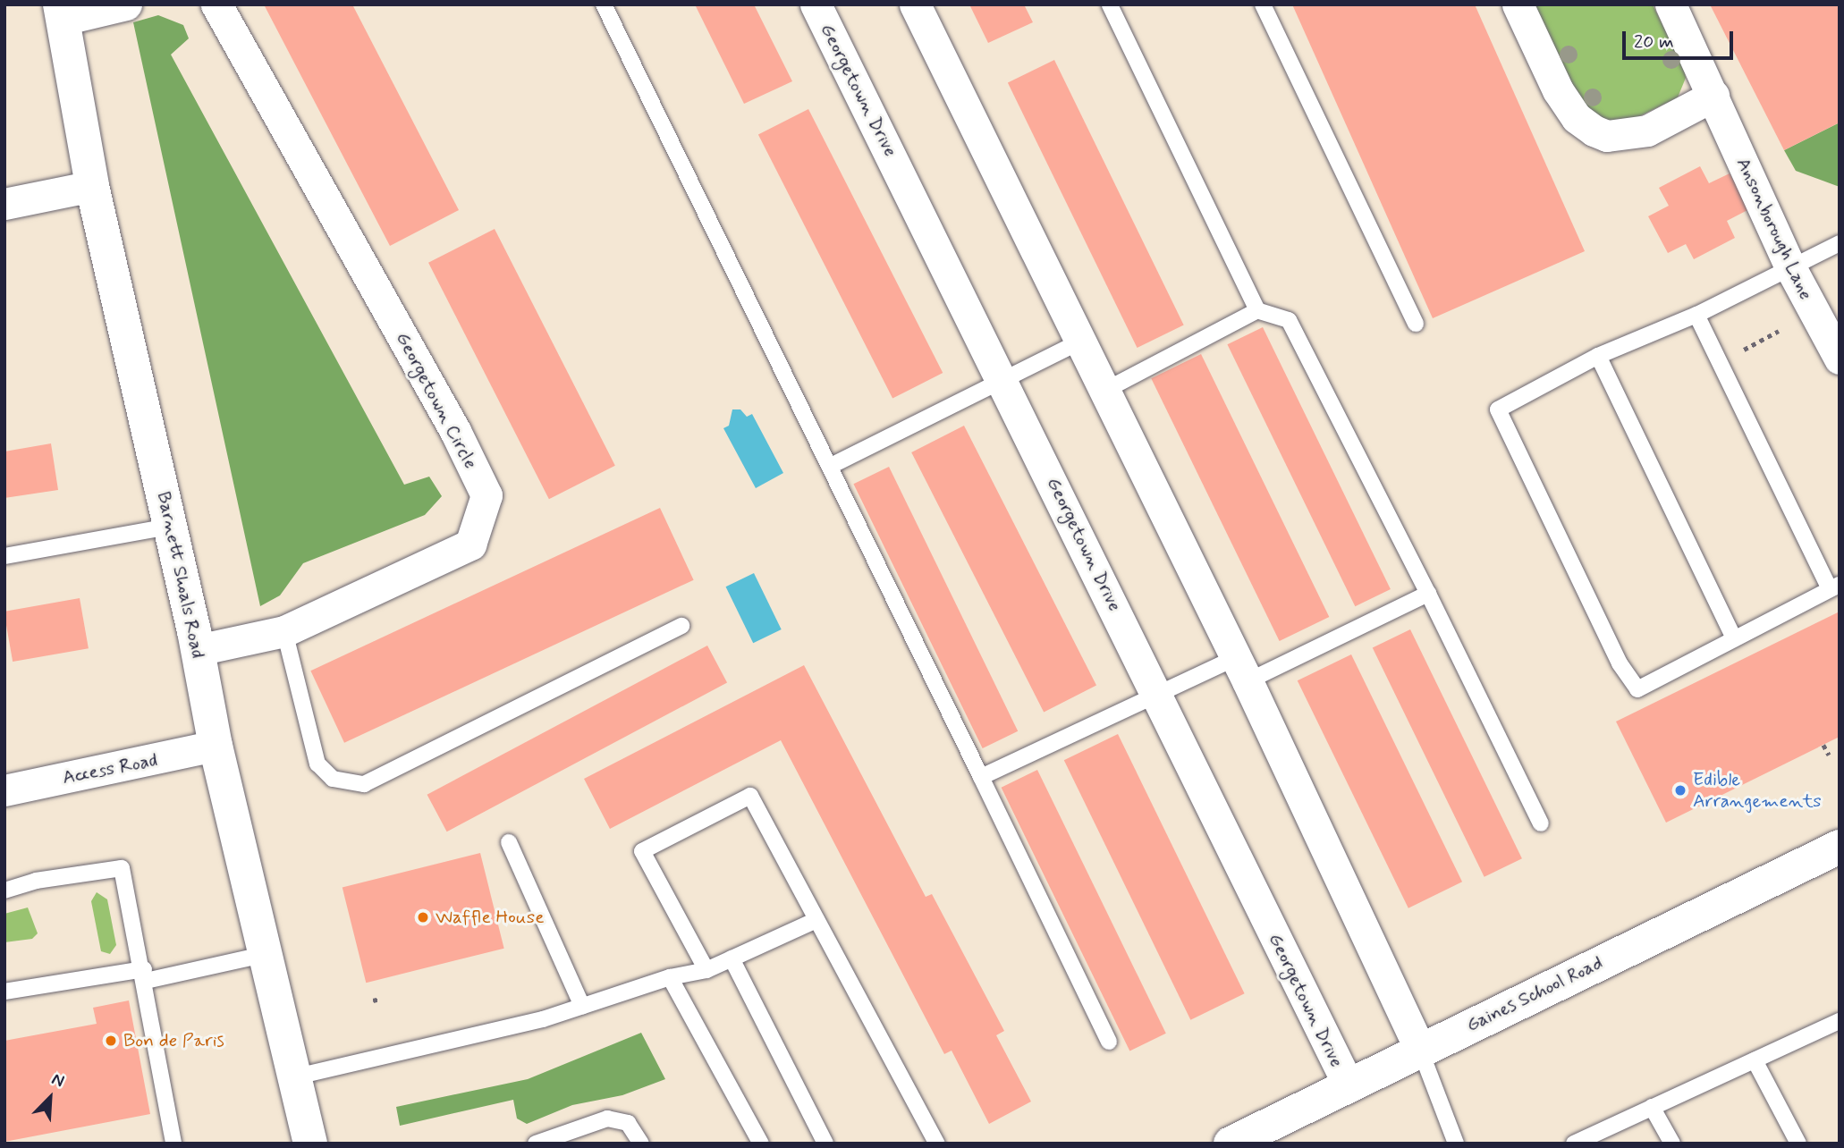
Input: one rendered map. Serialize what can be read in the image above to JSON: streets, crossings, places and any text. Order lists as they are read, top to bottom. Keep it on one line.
{"streets":{"main road":["Barnett Shoals Road","Gaines School Road"],"street":["Georgetown Drive","Ansonborough Lane","Georgetown Circle","Access Road"]},"crossings":[["Georgetown Drive","Gaines School Road"],["Georgetown Circle","Barnett Shoals Road"],["Barnett Shoals Road","Access Road"]],"places":["Edible Arrangements","Waffle House","Bon de Paris"],"scale_bar":"20 m","north":"top right"}
